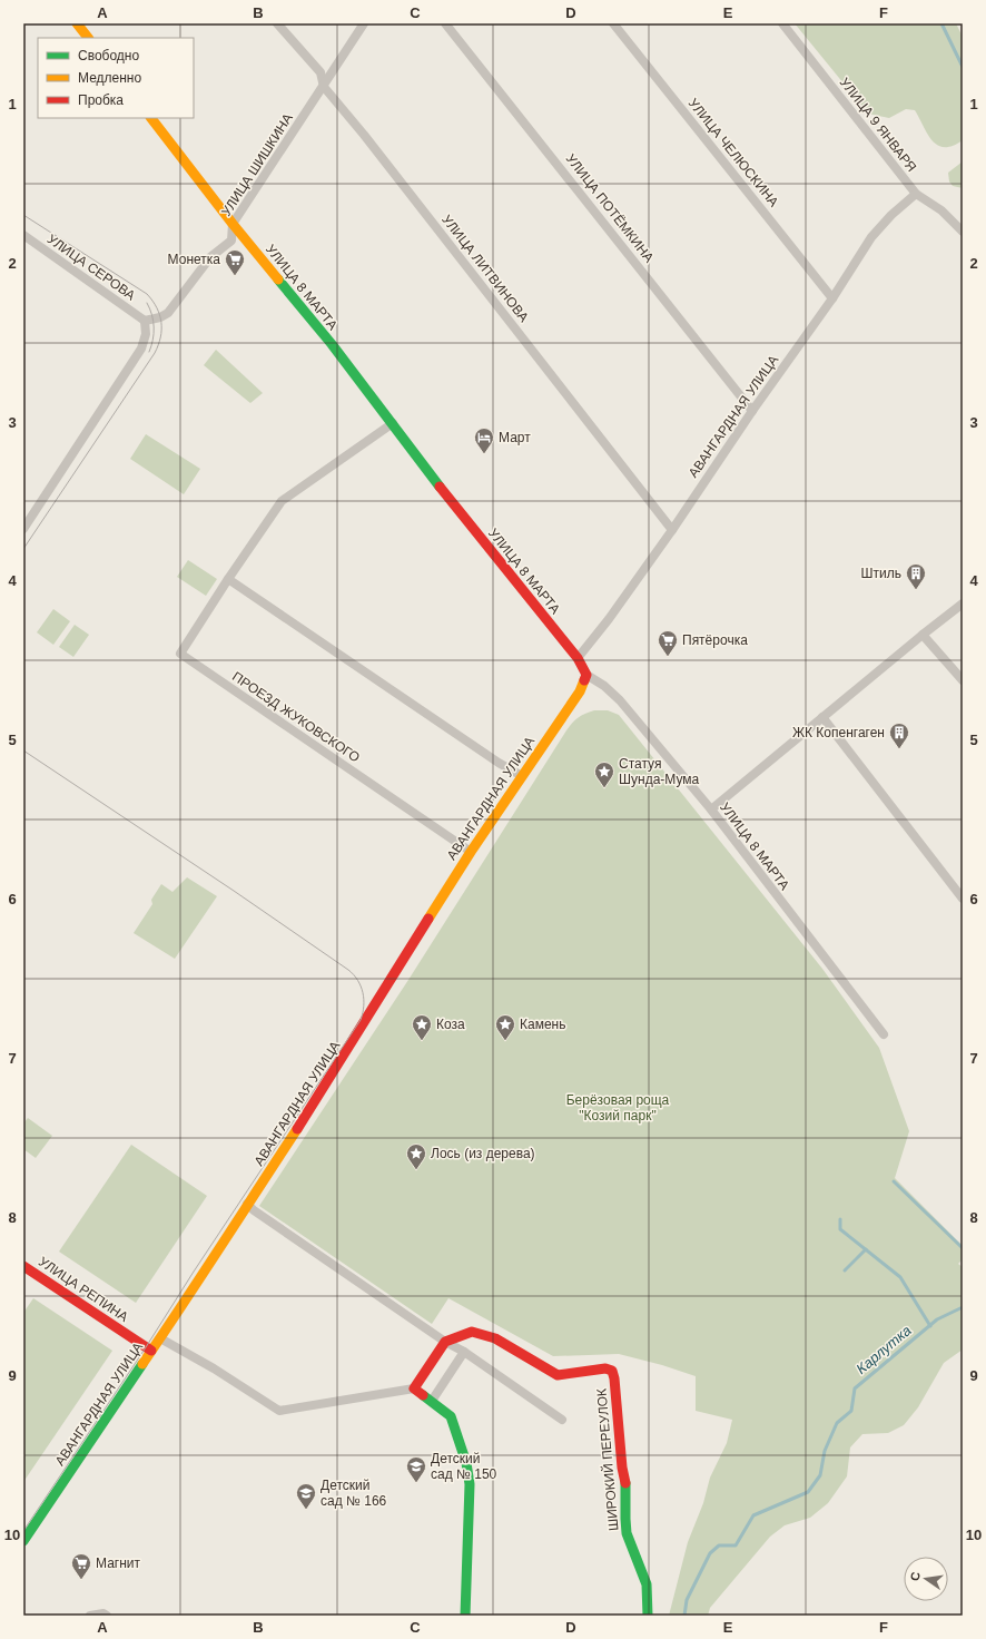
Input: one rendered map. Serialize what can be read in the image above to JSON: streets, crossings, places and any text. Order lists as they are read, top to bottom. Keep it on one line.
{"streets":{"street":["УЛИЦА 9 ЯНВАРЯ","УЛИЦА ЧЕЛЮСКИНА","УЛИЦА ШИШКИНА","УЛИЦА ПОТЁМКИНА","УЛИЦА СЕРОВА","УЛИЦА ЛИТВИНОВА","УЛИЦА 8 МАРТА","АВАНГАРДНАЯ УЛИЦА","ПРОЕЗД ЖУКОВСКОГО","УЛИЦА РЕПИНА","ШИРОКИЙ ПЕРЕУЛОК"]},"crossings":[["УЛИЦА 9 ЯНВАРЯ","АВАНГАРДНАЯ УЛИЦА"],["УЛИЦА ЧЕЛЮСКИНА","АВАНГАРДНАЯ УЛИЦА"],["УЛИЦА ШИШКИНА","УЛИЦА СЕРОВА"],["УЛИЦА ШИШКИНА","УЛИЦА ЛИТВИНОВА"],["УЛИЦА ШИШКИНА","УЛИЦА 8 МАРТА"],["УЛИЦА ПОТЁМКИНА","АВАНГАРДНАЯ УЛИЦА"],["УЛИЦА ЛИТВИНОВА","АВАНГАРДНАЯ УЛИЦА"],["УЛИЦА 8 МАРТА","АВАНГАРДНАЯ УЛИЦА"],["УЛИЦА 8 МАРТА","ПРОЕЗД ЖУКОВСКОГО"],["АВАНГАРДНАЯ УЛИЦА","ПРОЕЗД ЖУКОВСКОГО"],["АВАНГАРДНАЯ УЛИЦА","УЛИЦА РЕПИНА"]],"water":["Карлутка"],"parks":["Берёзовая роща \"Козий парк\""],"places":{"supermarket":["Монетка","Пятёрочка","Магнит"],"hotel":["Март"],"building":["Штиль","ЖК Копенгаген"],"place":["Статуя Шунда-Мума","Коза","Камень","Лось (из дерева)"],"school or university":["Детский сад № 150","Детский сад № 166"]},"legend":["Свободно","Медленно","Пробка"],"north":"left","grid":{"columns":["A","B","C","D","E","F"],"rows":["1","2","3","4","5","6","7","8","9","10"]}}
